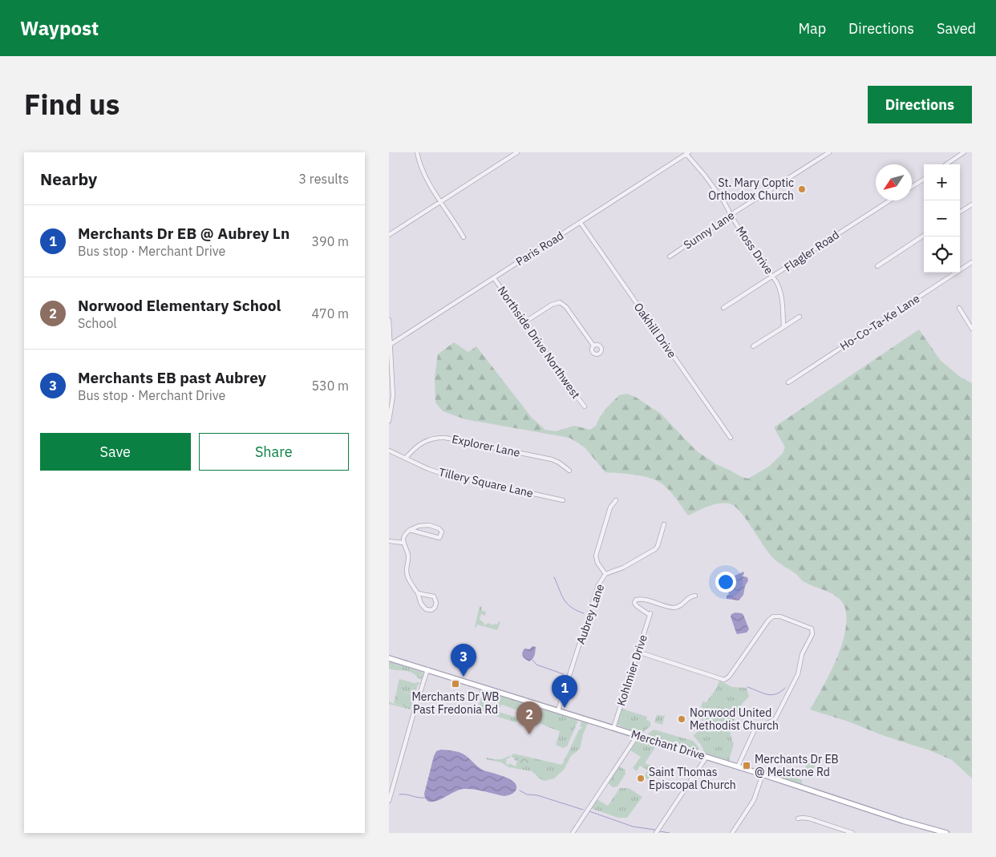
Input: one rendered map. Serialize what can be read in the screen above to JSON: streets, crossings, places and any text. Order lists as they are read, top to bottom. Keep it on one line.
{"streets":{"main road":["Merchant Drive"],"street":["Sunny Lane","Paris Road","Moss Drive","Flagler Road","Ho-Co-Ta-Ke Lane","Oakhill Drive","Northside Drive Northwest","Explorer Lane","Tillery Square Lane","Aubrey Lane","Kohlmier Drive"]},"crossings":[["Sunny Lane","Moss Drive"],["Paris Road","Moss Drive"],["Paris Road","Oakhill Drive"],["Paris Road","Northside Drive Northwest"],["Moss Drive","Flagler Road"],["Explorer Lane","Tillery Square Lane"],["Aubrey Lane","Merchant Drive"],["Kohlmier Drive","Merchant Drive"]],"places":{"other":["St. Mary Coptic Orthodox Church","Norwood United Methodist Church","Saint Thomas Episcopal Church"],"transit":["Merchants Dr WB Past Fredonia Rd","Merchants Dr EB @ Melstone Rd"]},"north":"bottom left","page":{"header":"Waypost","nav":["Map","Directions","Saved"],"title":"Find us","buttons":["Directions",["Save","Share"]],"heading":["Nearby","3 results"],"map_buttons":["+","−"],"list":[{"mark":"1","name":"Merchants Dr EB @ Aubrey Ln","note":"Bus stop · Merchant Drive","value":"390 m"},{"mark":"2","name":"Norwood Elementary School","note":"School","value":"470 m"},{"mark":"3","name":"Merchants EB past Aubrey","note":"Bus stop · Merchant Drive","value":"530 m"}],"pins":["3","1","2"]}}
